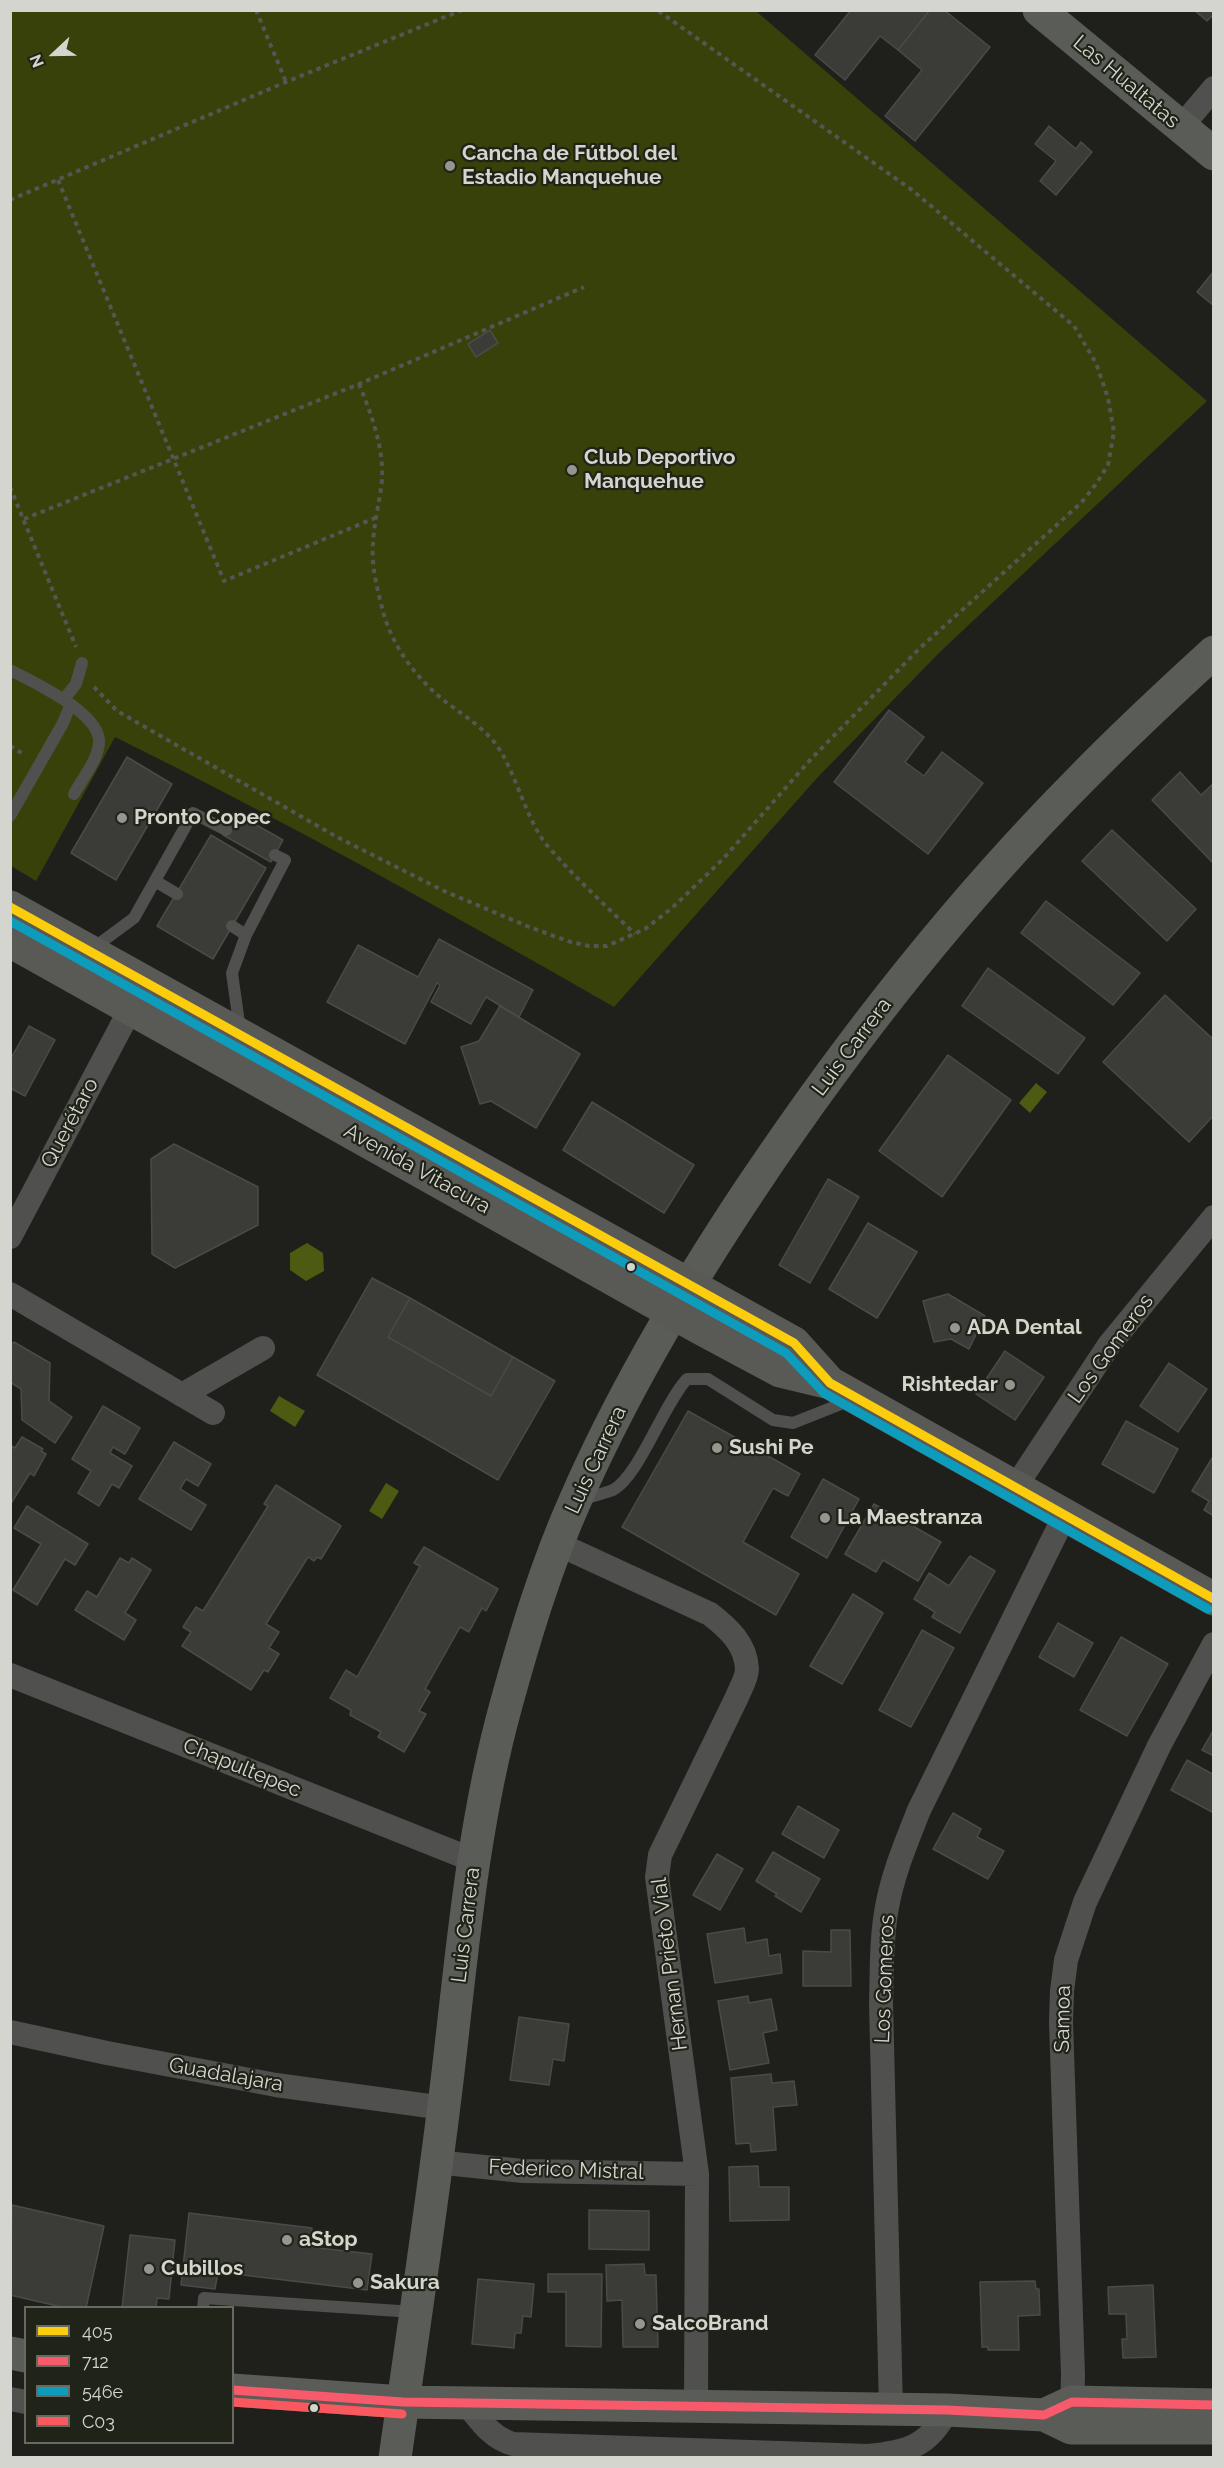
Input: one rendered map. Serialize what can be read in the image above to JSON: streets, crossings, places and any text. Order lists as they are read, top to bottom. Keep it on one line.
{"streets":{"main road":["Avenida Vitacura"],"street":["Las Hualtatas","Luis Carrera","Querétaro","Los Gomeros","Chapultepec","Hernan Prieto Vial","Samoa","Guadalajara","Federico Mistral"]},"crossings":[["Luis Carrera","Avenida Vitacura"],["Luis Carrera","Chapultepec"],["Luis Carrera","Hernan Prieto Vial"],["Luis Carrera","Guadalajara"],["Luis Carrera","Federico Mistral"],["Querétaro","Avenida Vitacura"],["Avenida Vitacura","Los Gomeros"],["Hernan Prieto Vial","Federico Mistral"]],"places":["Cancha de Fútbol del Estadio Manquehue","Club Deportivo Manquehue","Pronto Copec","ADA Dental","Rishtedar","Sushi Pe","La Maestranza","aStop","Cubillos","Sakura","SalcoBrand"],"lines":["transit line 405","transit line 546e","transit line 712","transit line C03"],"legend":["405","712","546e","C03"],"north":"left"}
